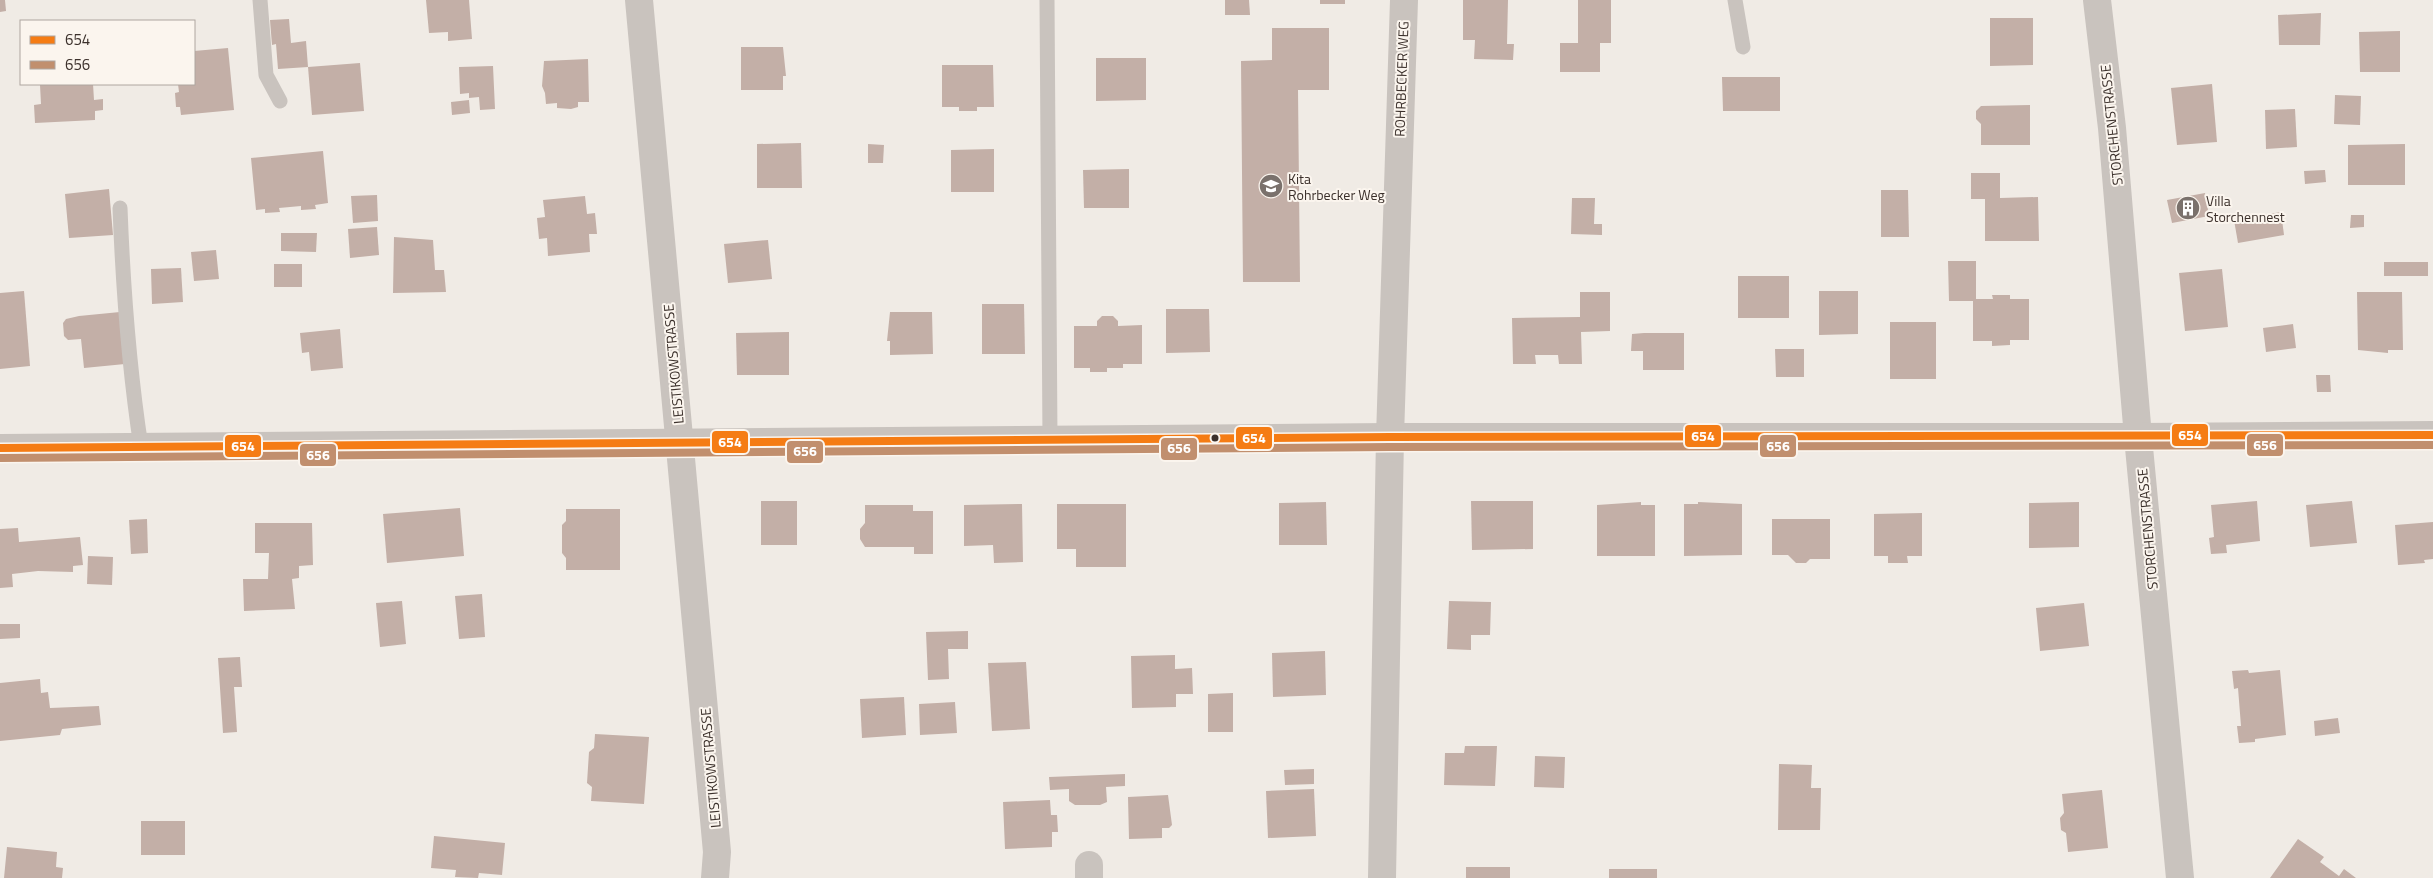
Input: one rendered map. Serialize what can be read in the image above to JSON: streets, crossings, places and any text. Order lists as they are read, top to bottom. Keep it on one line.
{"streets":{"street":["ROHRBECKER WEG","STORCHENSTRASSE","LEISTIKOWSTRASSE"]},"places":{"school or university":["Kita Rohrbecker Weg"],"building":["Villa Storchennest"]},"lines":["transit line 654","transit line 656"],"legend":["654","656"]}
